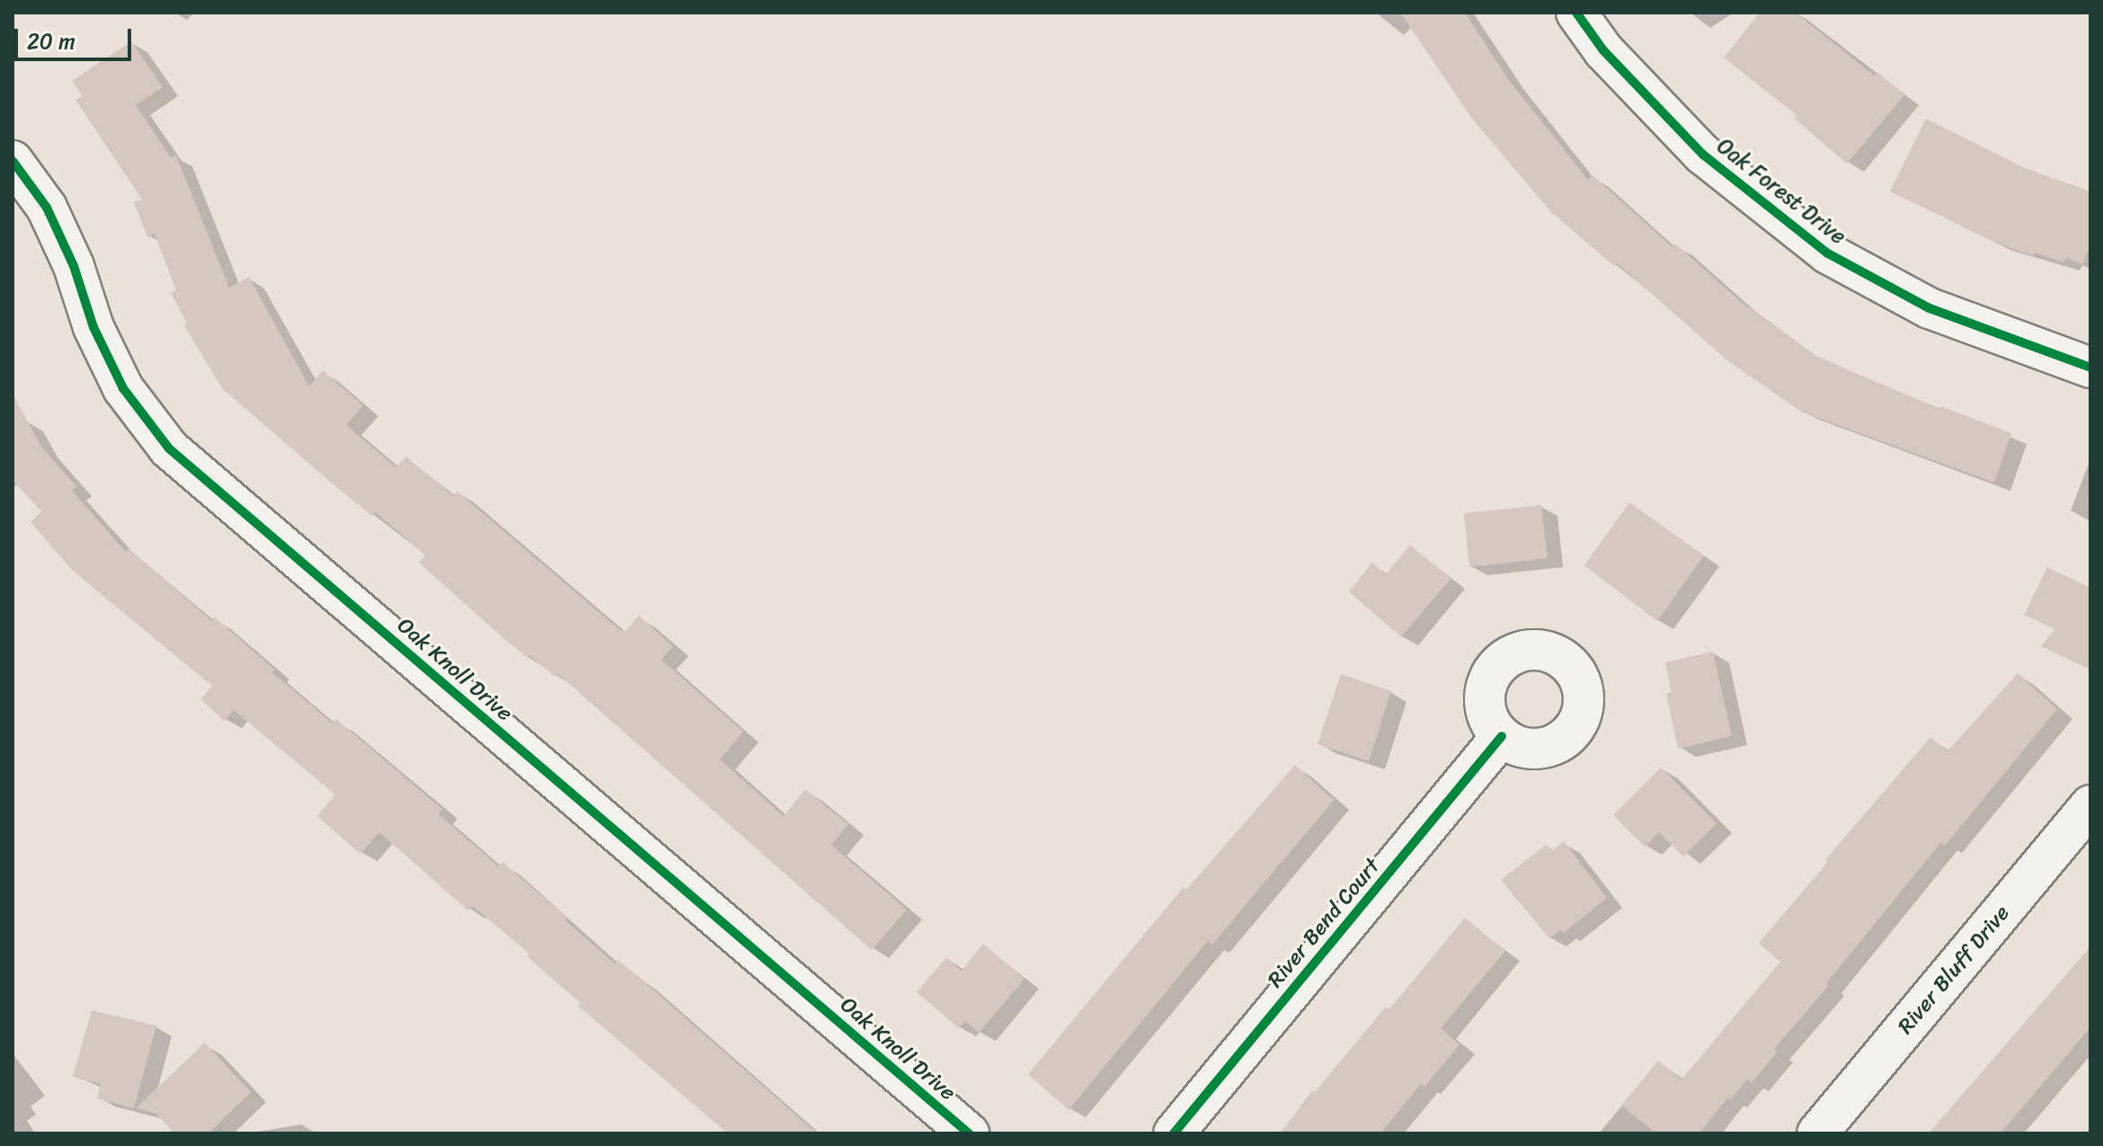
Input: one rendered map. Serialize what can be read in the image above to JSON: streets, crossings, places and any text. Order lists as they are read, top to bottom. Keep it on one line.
{"streets":{"street":["Oak Forest Drive","Oak Knoll Drive","River Bend Court","River Bluff Drive"]},"scale_bar":"20 m"}
